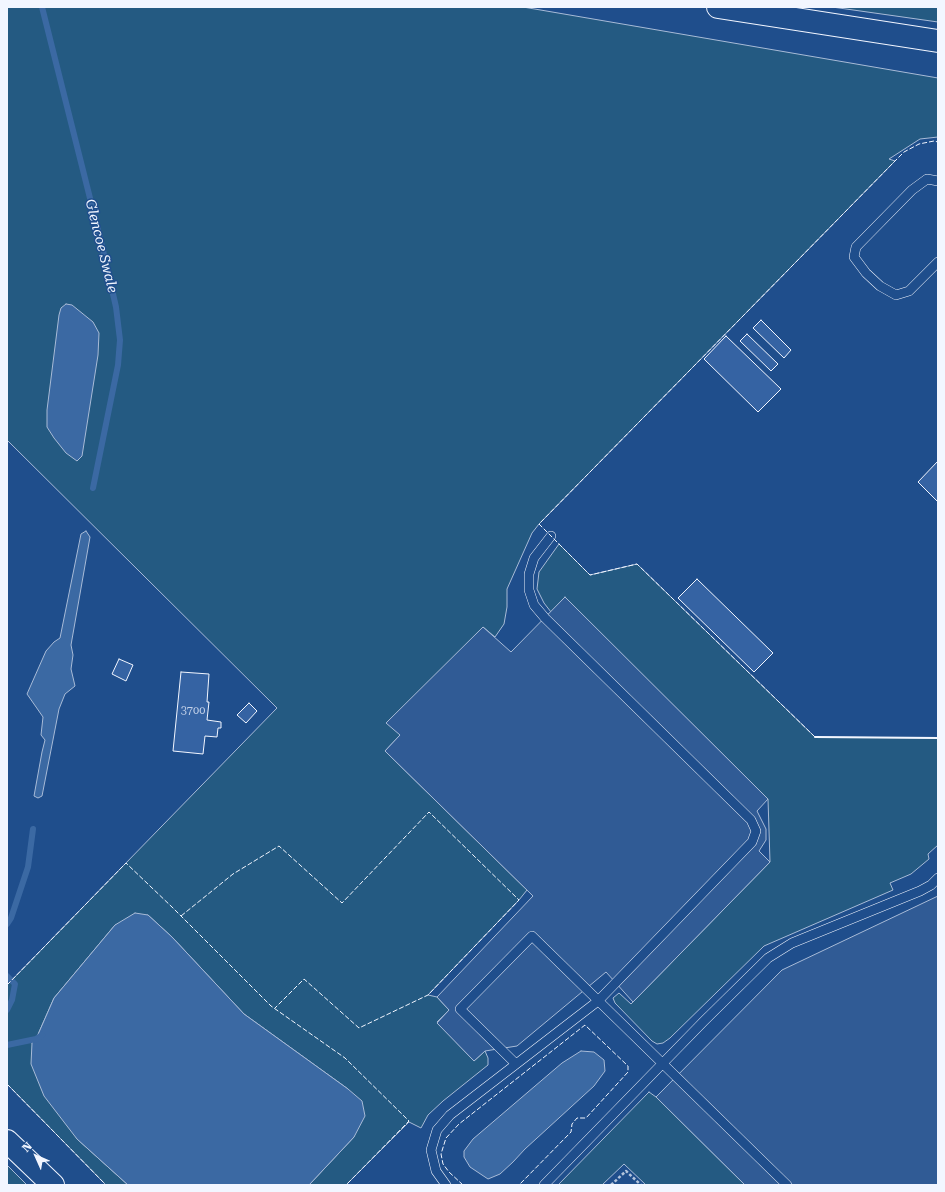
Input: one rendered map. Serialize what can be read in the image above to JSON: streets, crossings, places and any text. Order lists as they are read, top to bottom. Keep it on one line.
{"water":["Glencoe Swale"],"house_numbers":["3700"],"north":"top left"}
